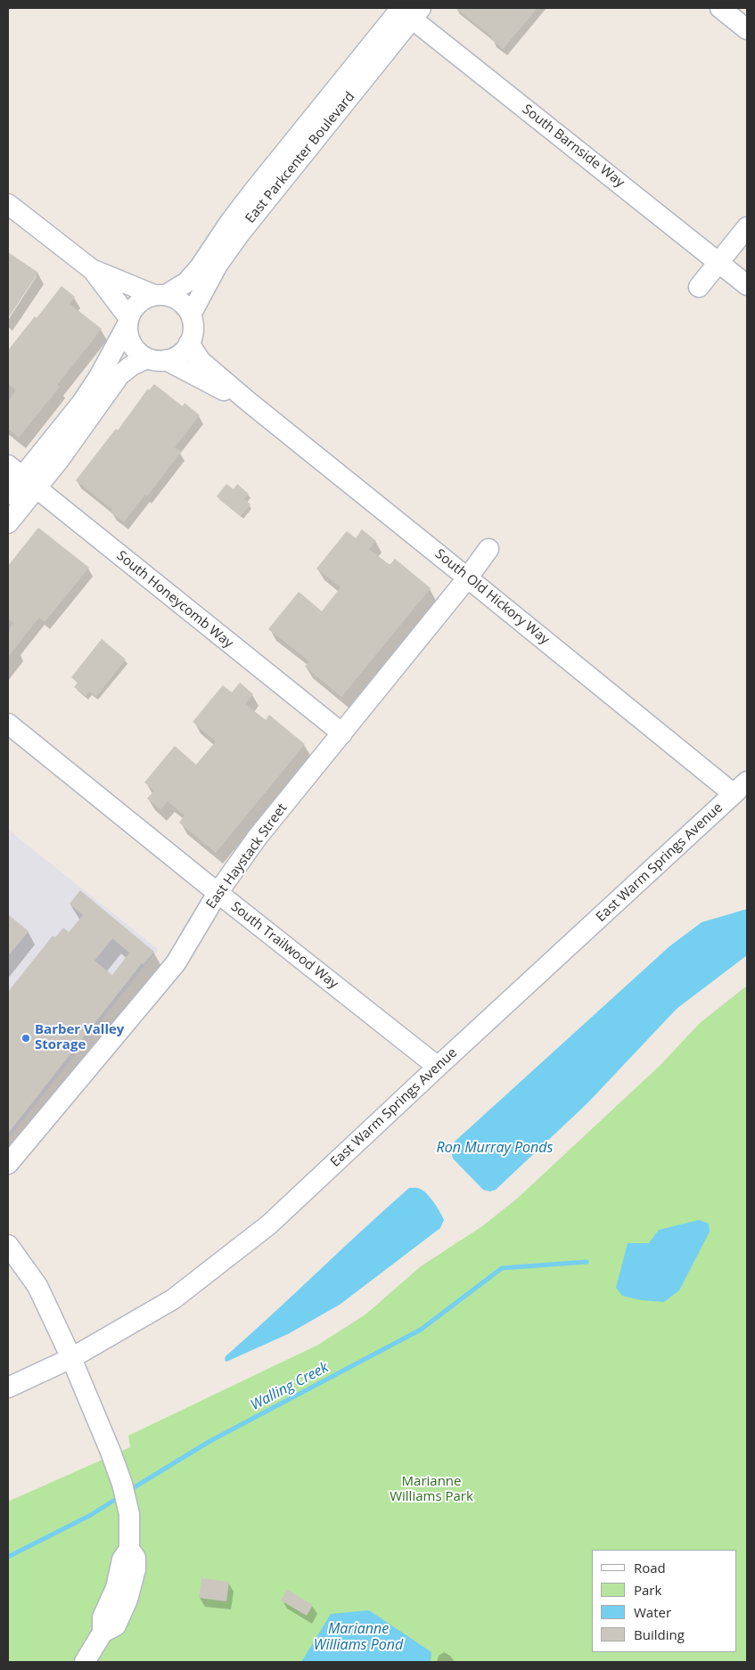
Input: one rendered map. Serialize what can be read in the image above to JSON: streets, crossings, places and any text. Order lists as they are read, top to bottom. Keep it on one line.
{"streets":{"street":["South Barnside Way","East Parkcenter Boulevard","South Old Hickory Way","South Honeycomb Way","East Haystack Street","East Warm Springs Avenue","South Trailwood Way"]},"crossings":[["South Barnside Way","East Parkcenter Boulevard"],["East Parkcenter Boulevard","South Old Hickory Way"],["South Old Hickory Way","East Haystack Street"],["South Old Hickory Way","East Warm Springs Avenue"],["South Honeycomb Way","East Haystack Street"],["East Haystack Street","South Trailwood Way"],["East Warm Springs Avenue","South Trailwood Way"]],"water":["Ron Murray Ponds","Walling Creek","Marianne Williams Pond"],"parks":["Marianne Williams Park"],"places":["Barber Valley Storage"],"legend":["Road","Park","Water","Building"]}
